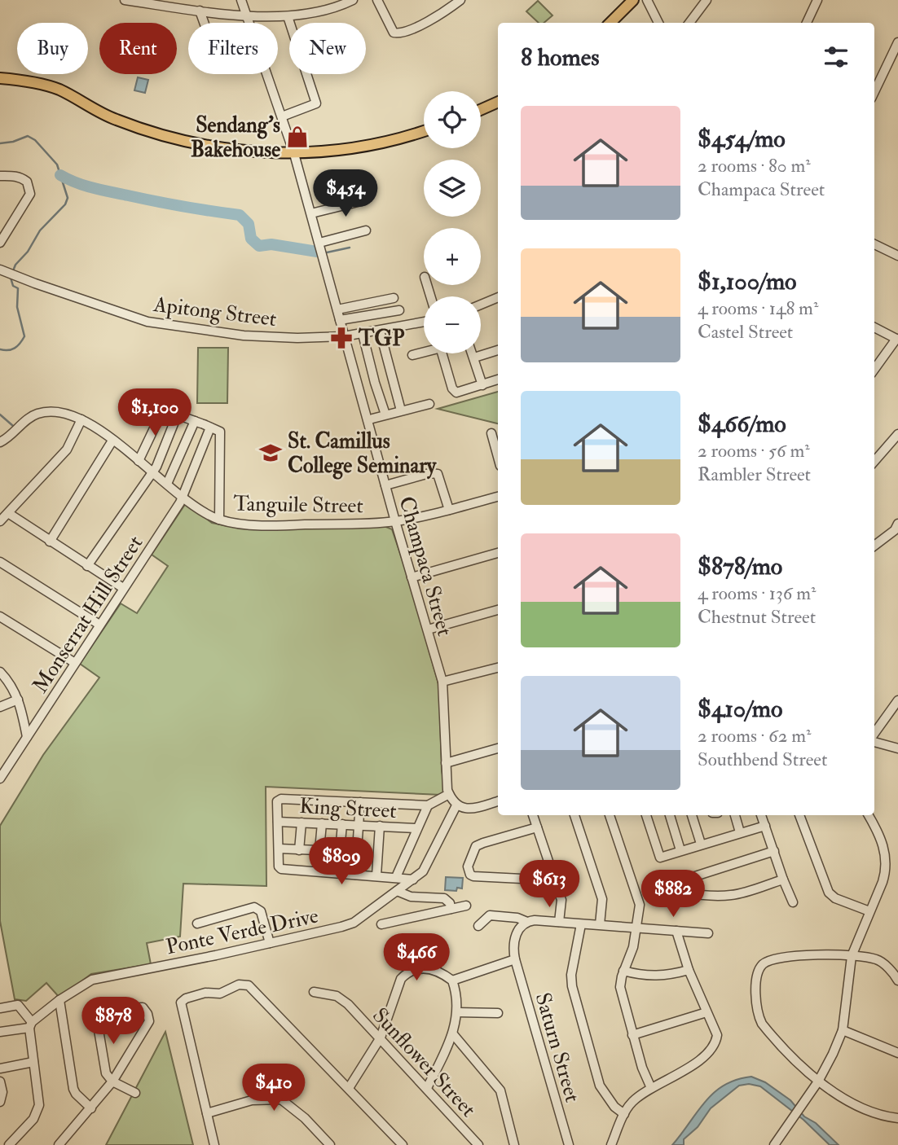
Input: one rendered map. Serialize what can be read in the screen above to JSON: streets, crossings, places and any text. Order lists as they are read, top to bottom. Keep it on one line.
{"streets":{"street":["Apitong Street","Tanguile Street","Champaca Street","Monserrat Hill Street","King Street","Ponte Verde Drive","Saturn Street","Sunflower Street"]},"crossings":[["Apitong Street","Champaca Street"],["Tanguile Street","Champaca Street"],["Tanguile Street","Monserrat Hill Street"],["Champaca Street","Ponte Verde Drive"]],"places":{"shop":["Sendang's Bakehouse"],"pharmacy":["TGP"],"school or university":["St. Camillus College Seminary"]},"page":{"chip":["Buy","Rent","Filters","New"],"heading":"8 homes","map_buttons":["+","−"],"list":[{"name":"$454/mo","note":"2 rooms · 80 m² · Champaca Street"},{"name":"$1,100/mo","note":"4 rooms · 148 m² · Castel Street"},{"name":"$466/mo","note":"2 rooms · 56 m² · Rambler Street"},{"name":"$878/mo","note":"4 rooms · 136 m² · Chestnut Street"},{"name":"$410/mo","note":"2 rooms · 62 m² · Southbend Street"}],"price":["$454","$1,100","$809","$613","$882","$466","$878","$410"]}}
